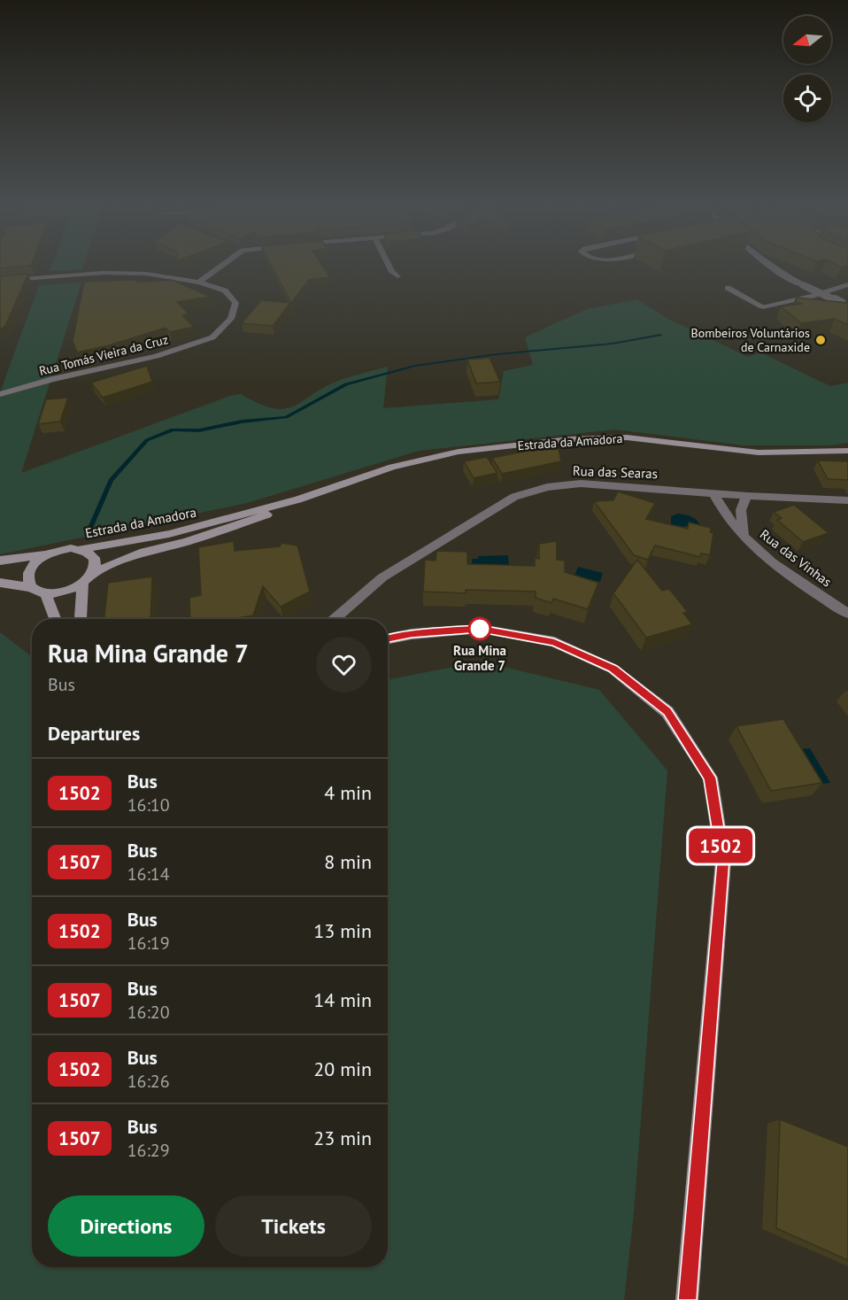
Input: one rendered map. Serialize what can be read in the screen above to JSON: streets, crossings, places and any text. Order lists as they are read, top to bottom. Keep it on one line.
{"streets":{"street":["Rua Tomás Vieira da Cruz","Estrada da Amadora","Rua das Searas","Rua das Vinhas"]},"crossings":[["Rua das Searas","Rua das Vinhas"]],"places":["Bombeiros Voluntários de Carnaxide","Rua Mina Grande 7"],"lines":["bus line 1502"],"north":"left","page":{"on_map":"1502","heading":[["Rua Mina Grande 7","Bus"],"Departures"],"list":[{"mark":"1502","name":"Bus","note":"16:10","value":"4 min"},{"mark":"1507","name":"Bus","note":"16:14","value":"8 min"},{"mark":"1502","name":"Bus","note":"16:19","value":"13 min"},{"mark":"1507","name":"Bus","note":"16:20","value":"14 min"},{"mark":"1502","name":"Bus","note":"16:26","value":"20 min"},{"mark":"1507","name":"Bus","note":"16:29","value":"23 min"}],"buttons":["Directions","Tickets"]}}
